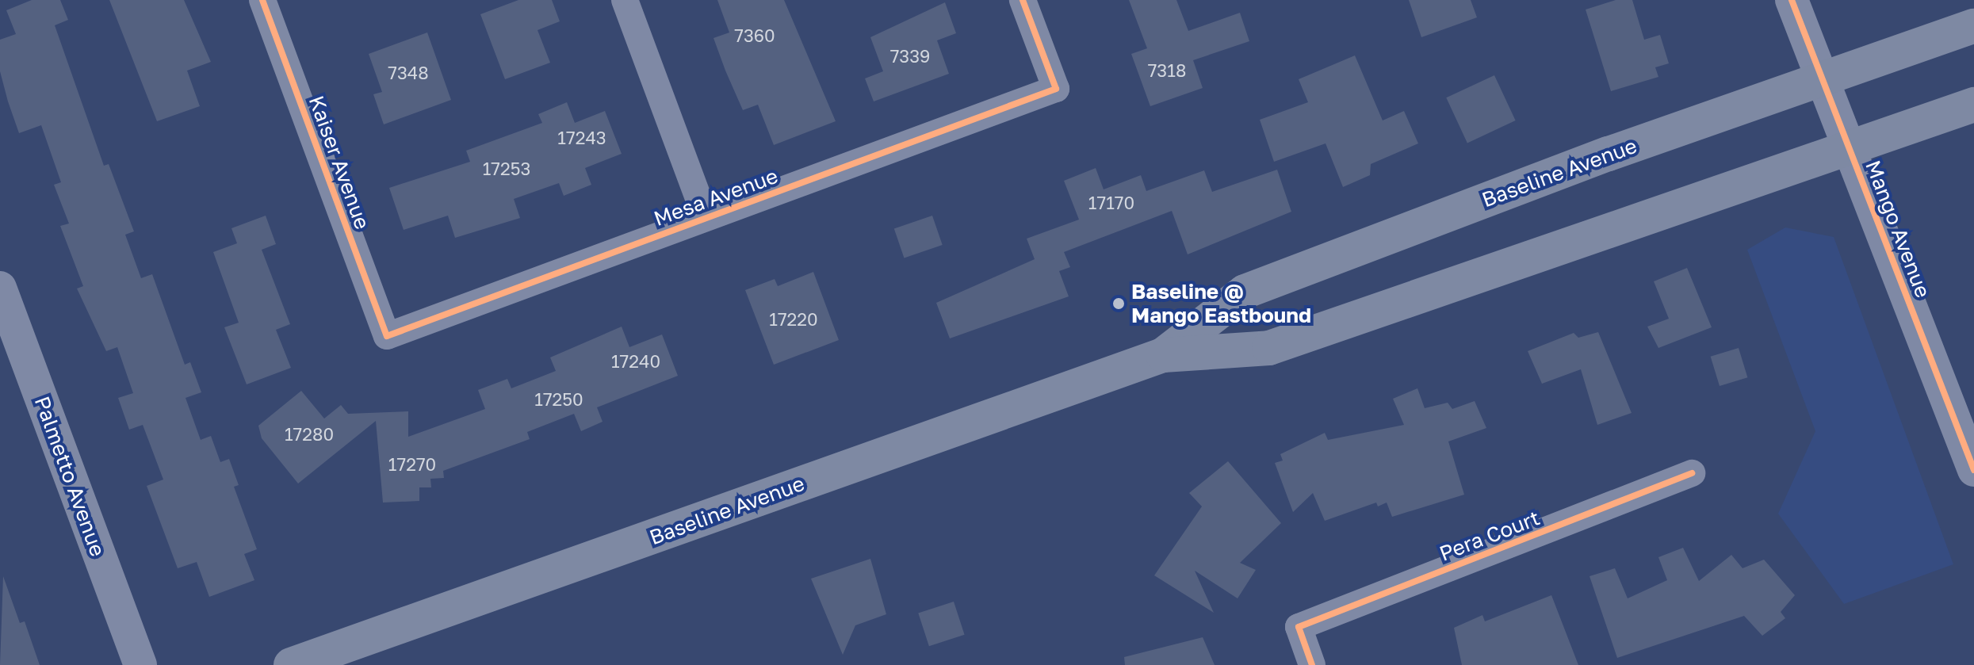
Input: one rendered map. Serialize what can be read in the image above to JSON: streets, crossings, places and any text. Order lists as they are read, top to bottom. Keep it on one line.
{"streets":{"main road":["Baseline Avenue"],"street":["Kaiser Avenue","Mesa Avenue","Mango Avenue","Palmetto Avenue","Pera Court"]},"crossings":[["Kaiser Avenue","Mesa Avenue"],["Baseline Avenue","Mango Avenue"]],"places":["Baseline @ Mango Eastbound"],"house_numbers":["7360","7339","7318","7348","17243","17253","17170","17220","17240","17250","17280","17270"]}
